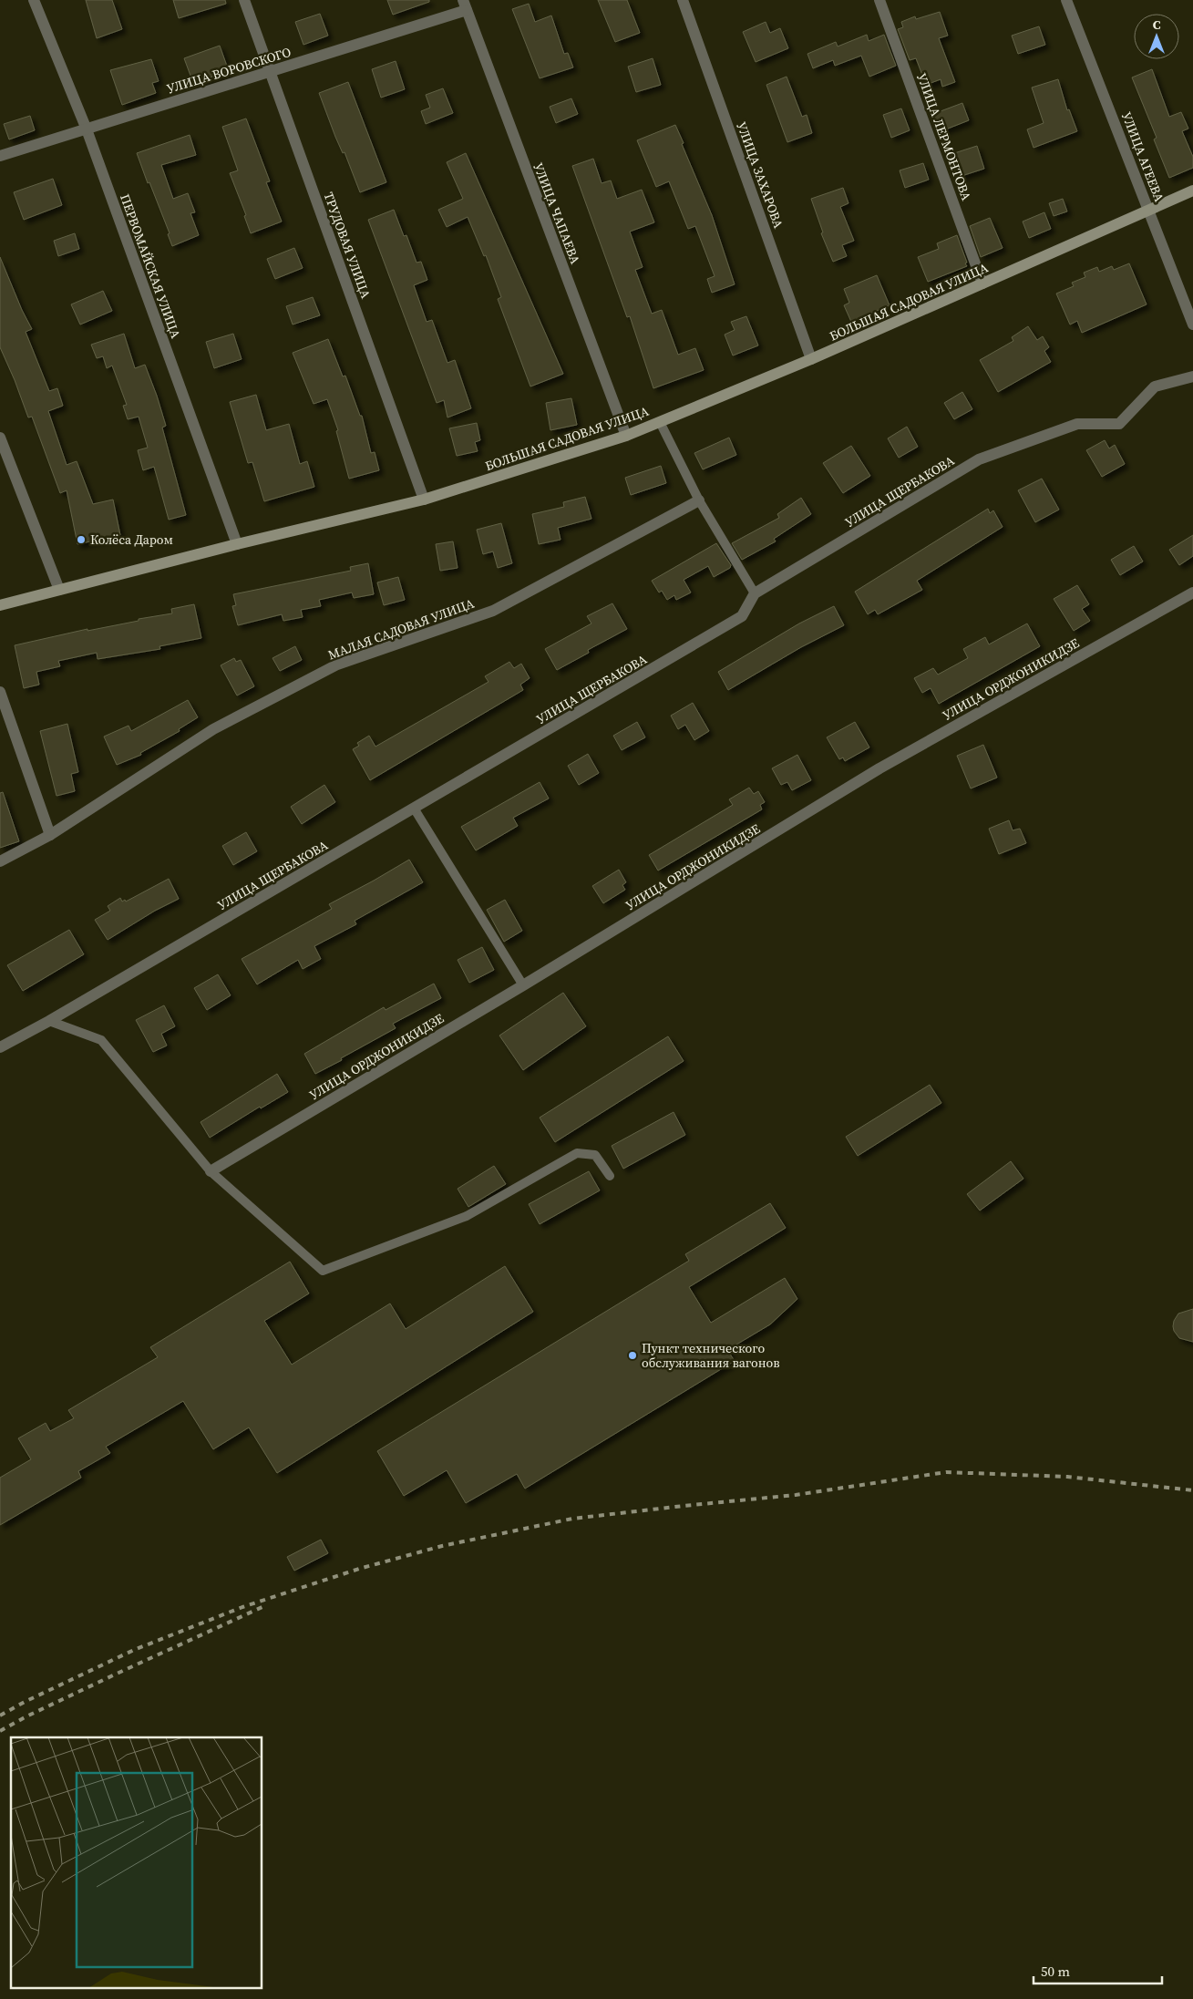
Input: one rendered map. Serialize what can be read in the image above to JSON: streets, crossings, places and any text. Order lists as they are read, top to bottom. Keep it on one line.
{"streets":{"main road":["БОЛЬШАЯ САДОВАЯ УЛИЦА"],"street":["УЛИЦА ВОРОВСКОГО","УЛИЦА ЛЕРМОНТОВА","УЛИЦА АГЕЕВА","УЛИЦА ЗАХАРОВА","УЛИЦА ЧАПАЕВА","ТРУДОВАЯ УЛИЦА","ПЕРВОМАЙСКАЯ УЛИЦА","УЛИЦА ЩЕРБАКОВА","МАЛАЯ САДОВАЯ УЛИЦА","УЛИЦА ОРДЖОНИКИДЗЕ"]},"crossings":[["УЛИЦА ВОРОВСКОГО","УЛИЦА ЧАПАЕВА"],["УЛИЦА ВОРОВСКОГО","ТРУДОВАЯ УЛИЦА"],["УЛИЦА ВОРОВСКОГО","ПЕРВОМАЙСКАЯ УЛИЦА"],["УЛИЦА ЛЕРМОНТОВА","БОЛЬШАЯ САДОВАЯ УЛИЦА"],["УЛИЦА АГЕЕВА","БОЛЬШАЯ САДОВАЯ УЛИЦА"],["УЛИЦА ЗАХАРОВА","БОЛЬШАЯ САДОВАЯ УЛИЦА"],["УЛИЦА ЧАПАЕВА","БОЛЬШАЯ САДОВАЯ УЛИЦА"],["ТРУДОВАЯ УЛИЦА","БОЛЬШАЯ САДОВАЯ УЛИЦА"],["ПЕРВОМАЙСКАЯ УЛИЦА","БОЛЬШАЯ САДОВАЯ УЛИЦА"]],"places":["Колёса Даром","Пункт технического обслуживания вагонов"],"scale_bar":"50 m","north":"top"}
